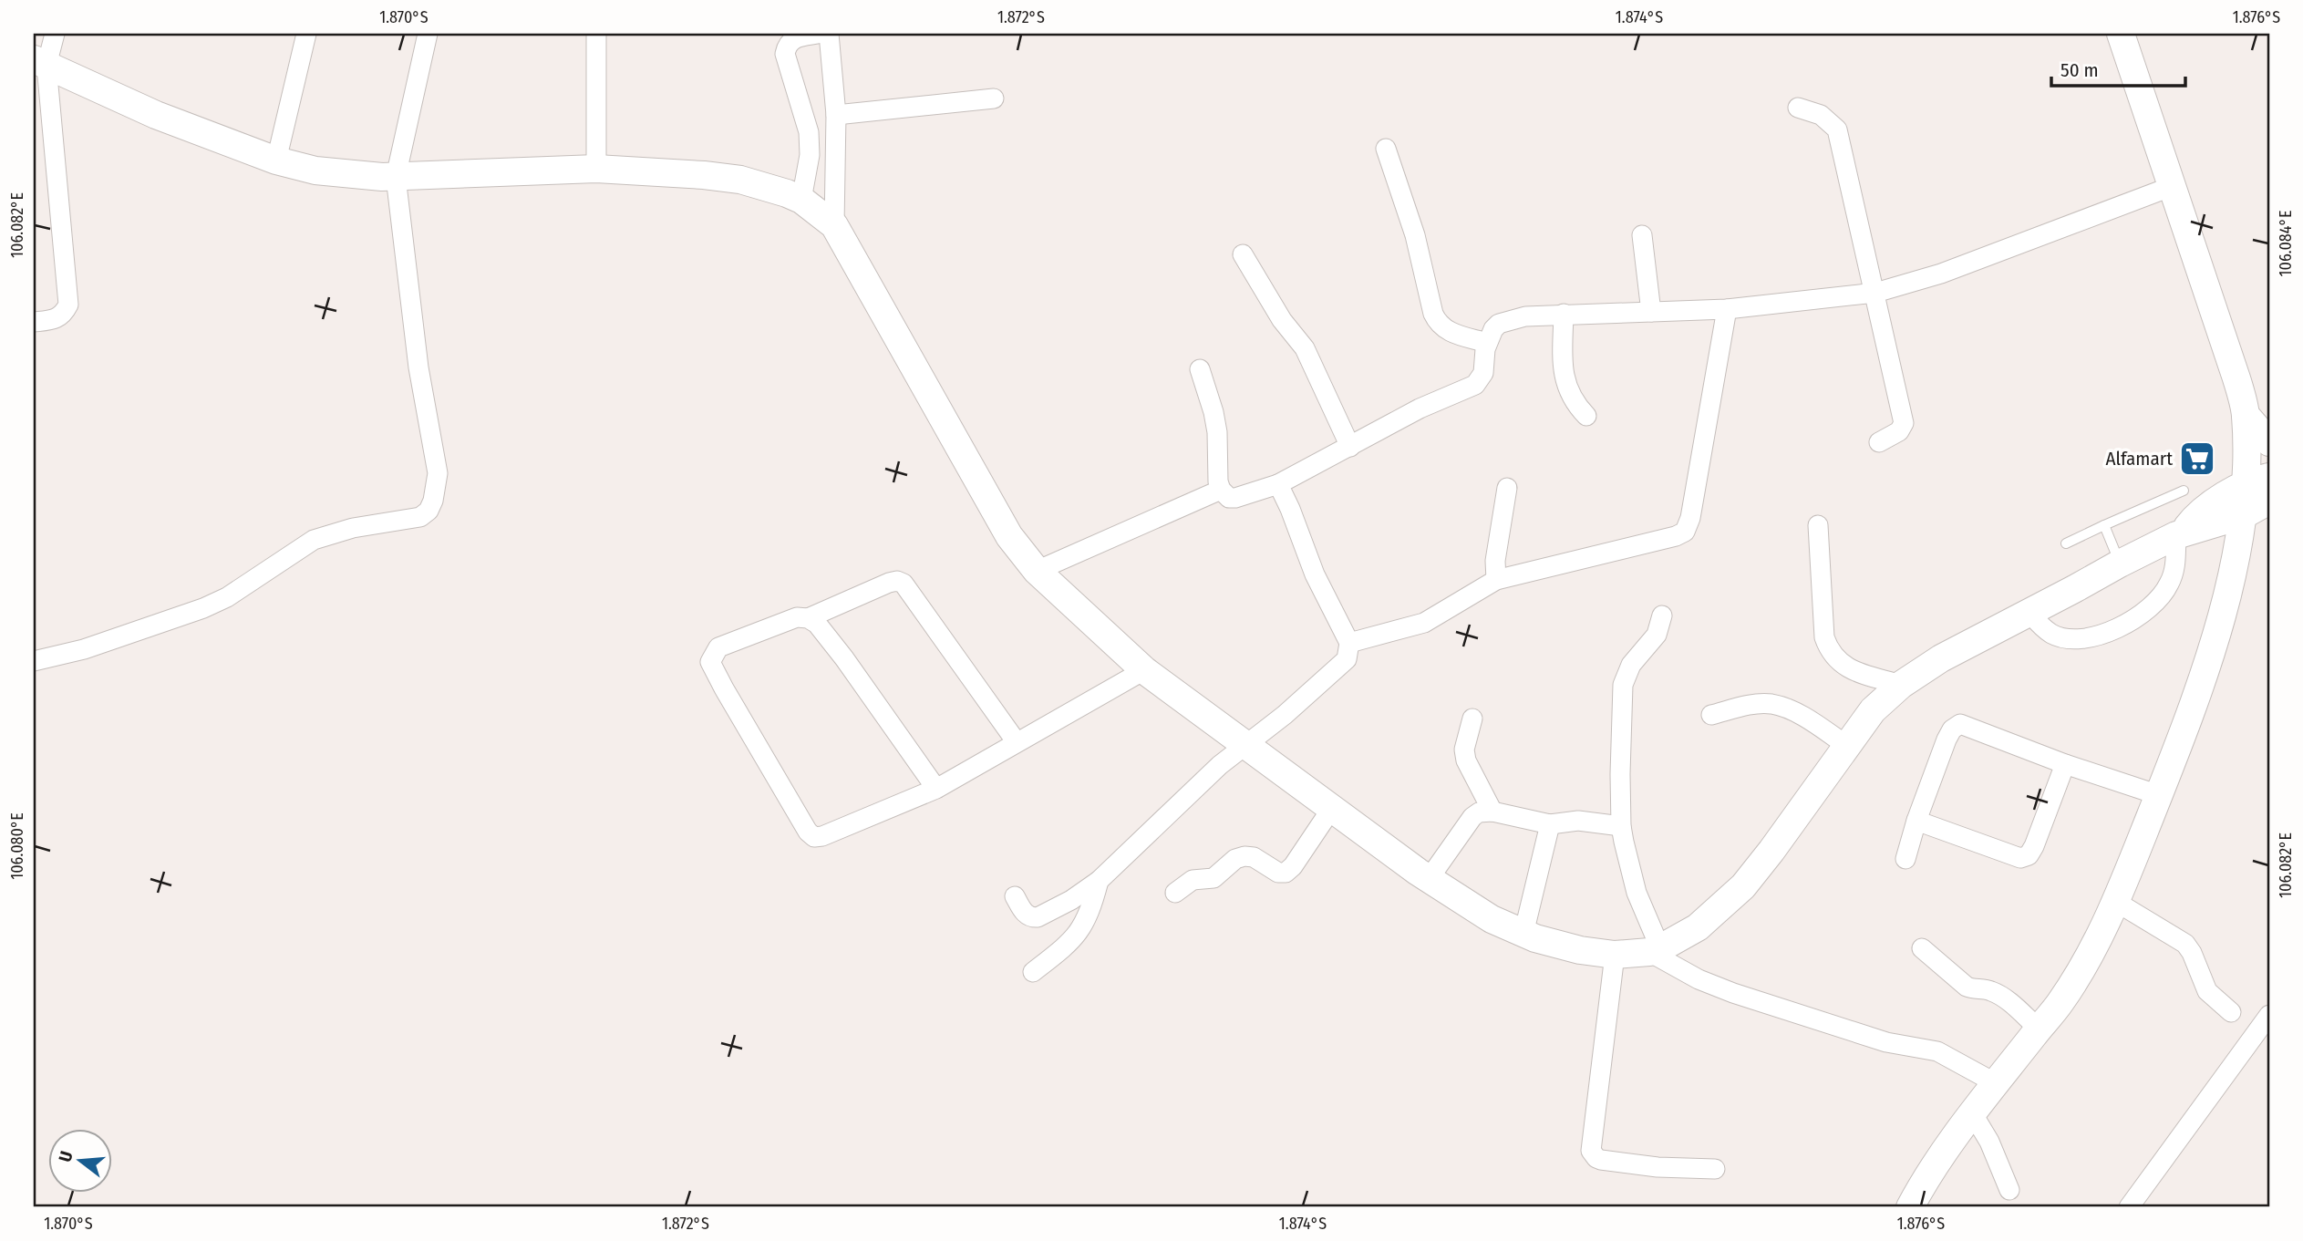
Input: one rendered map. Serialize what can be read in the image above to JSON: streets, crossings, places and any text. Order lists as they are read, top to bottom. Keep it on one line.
{"places":{"supermarket":["Alfamart"]},"scale_bar":"50 m","north":"left","coordinates":["1.870°S","1.872°S","1.874°S","1.876°S","106.082°E","106.084°E","106.080°E"]}
